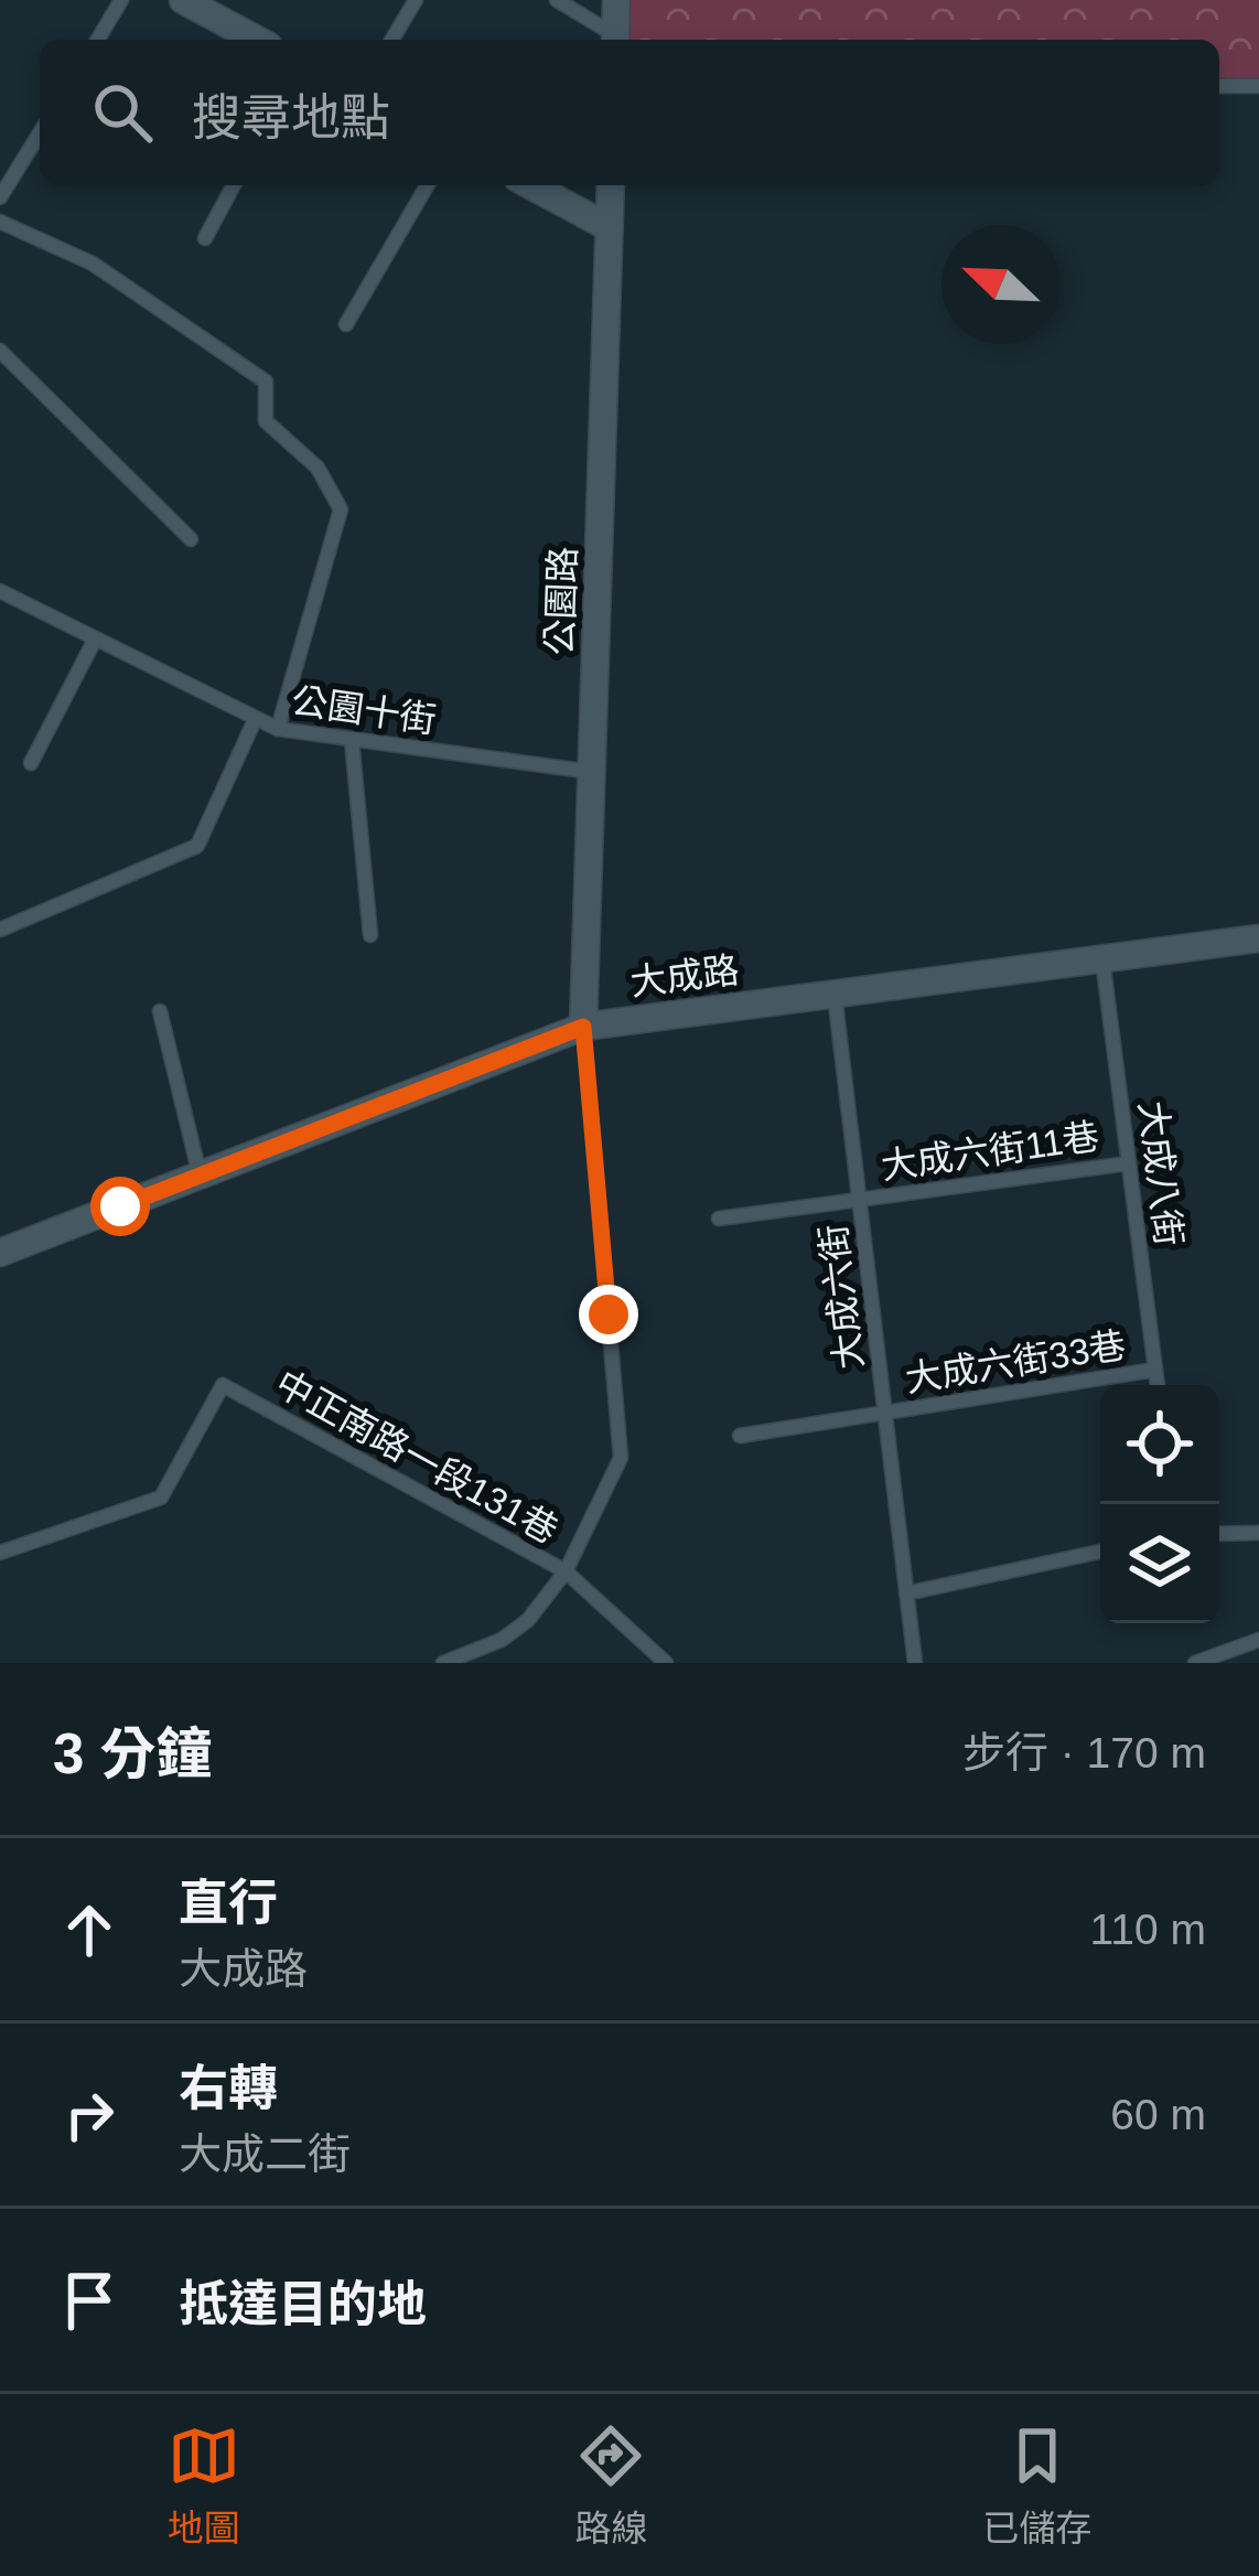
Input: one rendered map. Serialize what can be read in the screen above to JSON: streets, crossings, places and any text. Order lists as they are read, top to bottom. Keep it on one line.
{"streets":{"street":["公園路","大成路"],"lane":["公園十街","大成六街11巷","大成八街","大成六街","大成六街33巷","中正南路一段131巷"]},"crossings":[["公園路","公園十街"],["公園路","大成路"],["大成路","大成八街"],["大成路","大成六街"],["大成六街11巷","大成八街"],["大成六街11巷","大成六街"],["大成八街","大成六街33巷"],["大成六街","大成六街33巷"]],"north":"top left","page":{"search":"搜尋地點","heading":["3 分鐘","步行 · 170 m"],"list":[["直行","大成路","110 m"],["右轉","大成二街","60 m"],"抵達目的地"],"nav":["地圖","路線","已儲存"]}}
